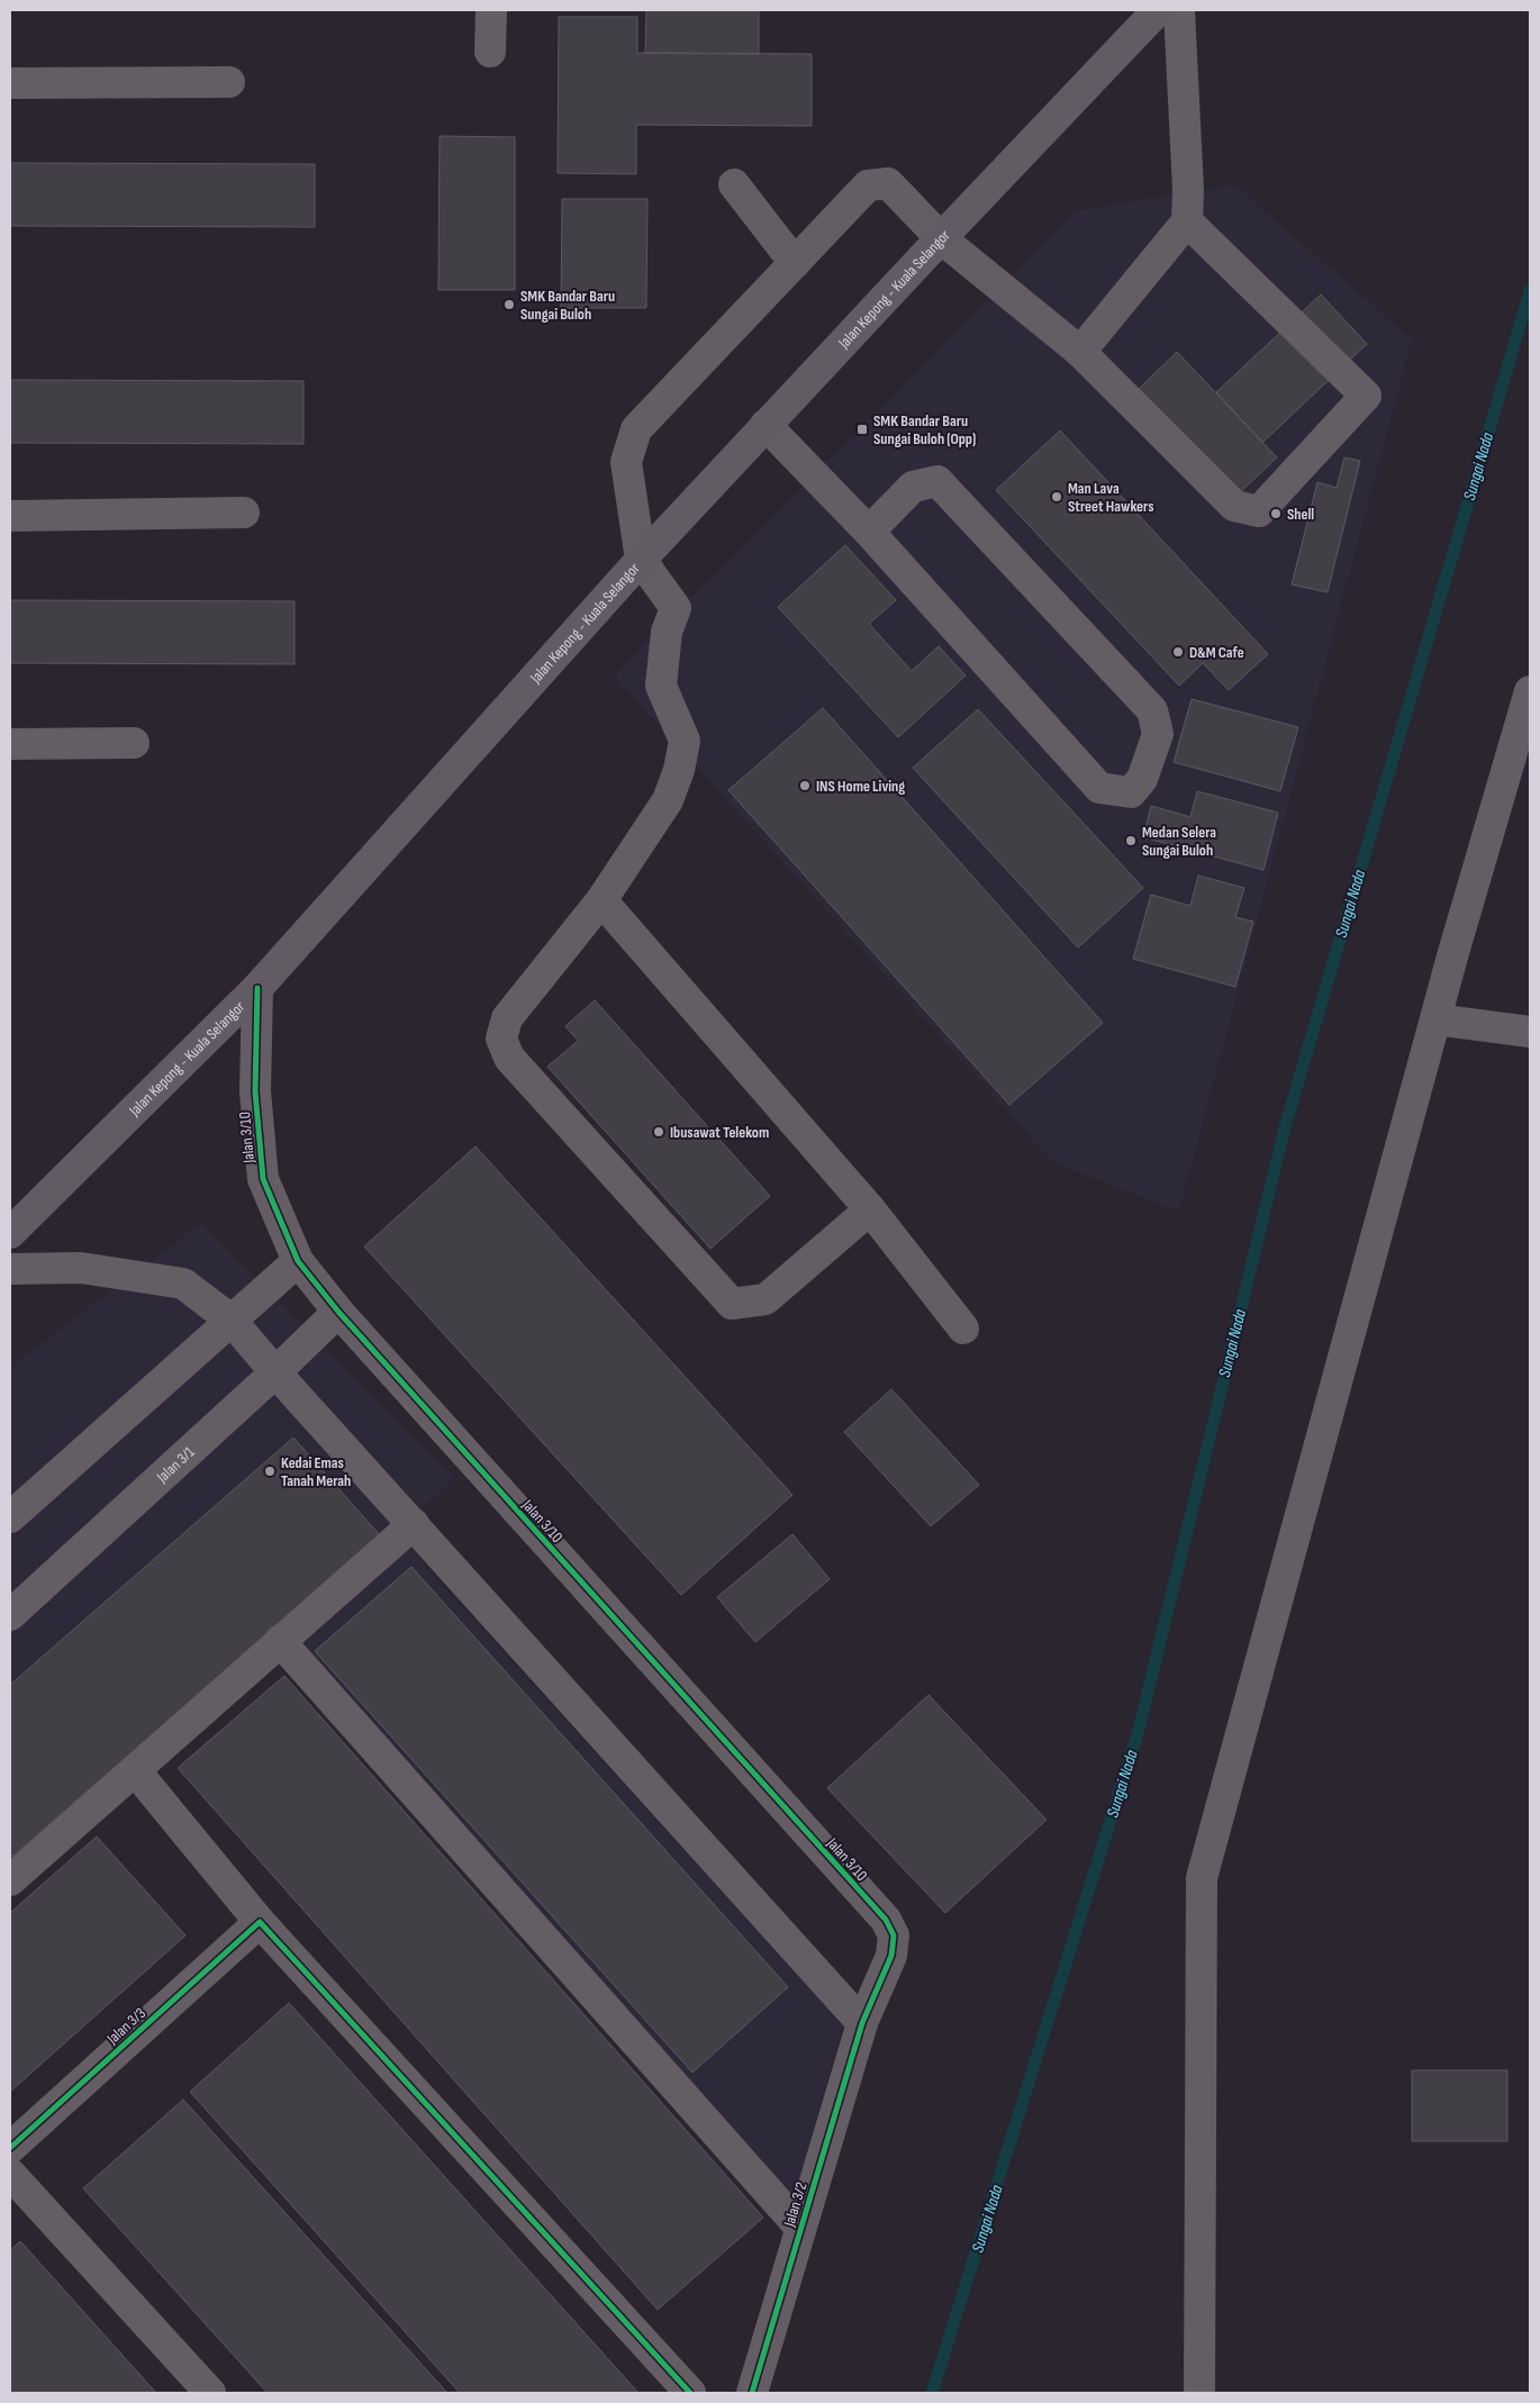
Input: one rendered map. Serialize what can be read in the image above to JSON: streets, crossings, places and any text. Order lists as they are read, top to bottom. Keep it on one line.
{"streets":{"highway":["Jalan Kepong - Kuala Selangor"],"street":["Jalan 3/10","Jalan 3/1","Jalan 3/3","Jalan 3/2"]},"crossings":[["Jalan Kepong - Kuala Selangor","Jalan 3/10"],["Jalan 3/10","Jalan 3/1"],["Jalan 3/10","Jalan 3/2"]],"water":["Sungai Nada"],"places":{"other":["SMK Bandar Baru Sungai Buloh","Man Lava Street Hawkers","Shell","D&M Cafe","INS Home Living","Medan Selera Sungai Buloh","Ibusawat Telekom","Kedai Emas Tanah Merah"],"transit":["SMK Bandar Baru Sungai Buloh (Opp)"]}}
